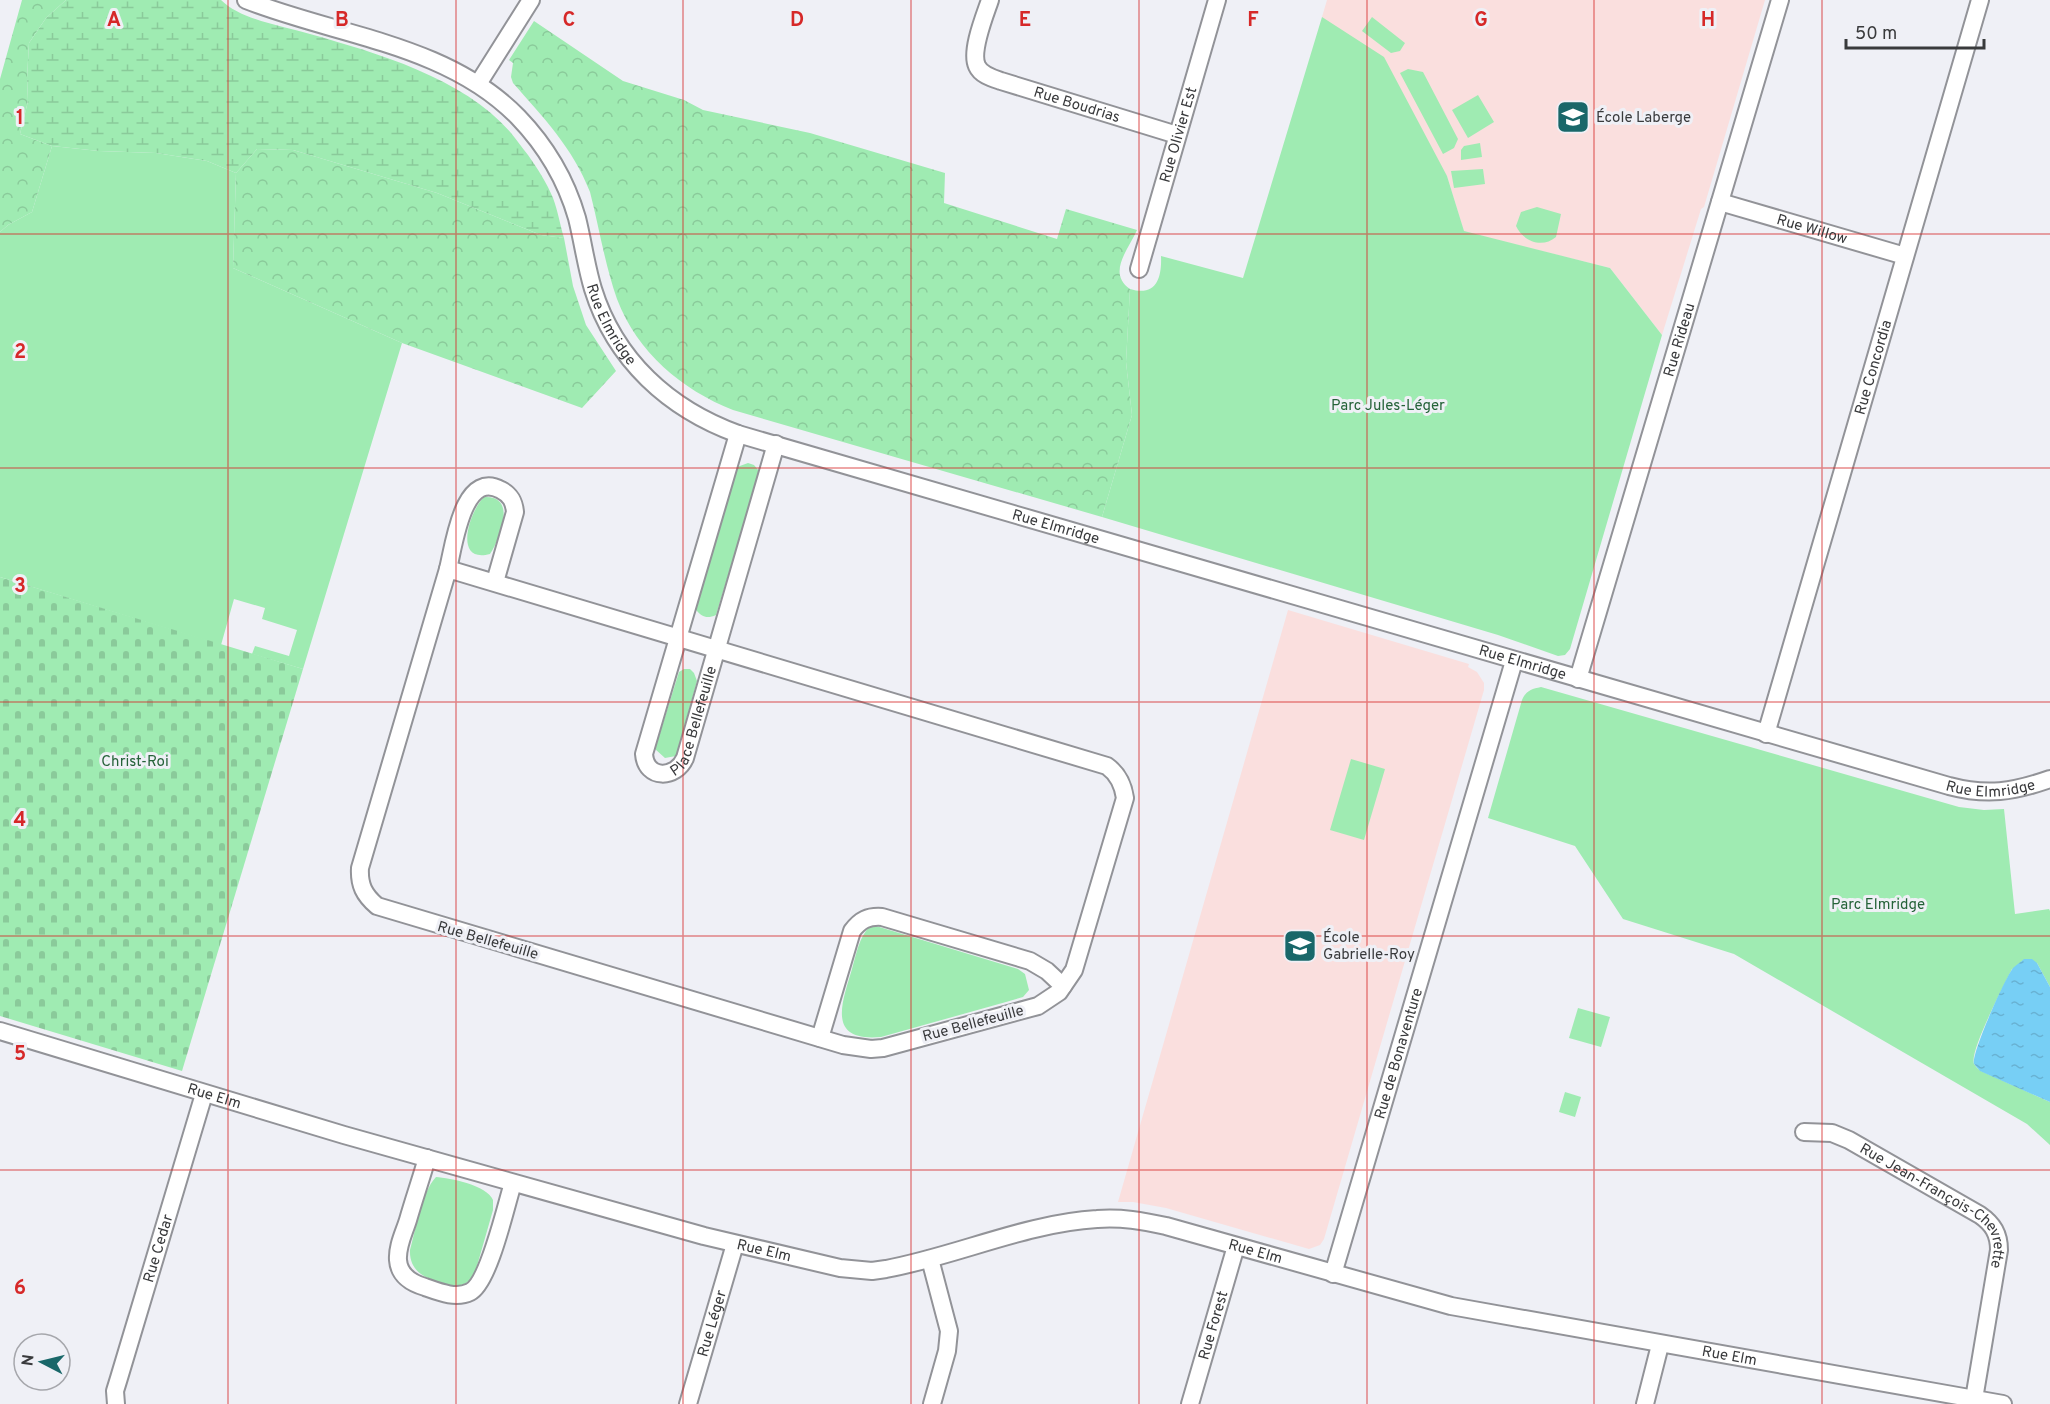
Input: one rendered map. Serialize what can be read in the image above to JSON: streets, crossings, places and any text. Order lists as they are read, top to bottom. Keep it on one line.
{"streets":{"street":["Rue Boudrias","Rue Olivier Est","Rue Willow","Rue Elmridge","Rue Rideau","Rue Concordia","Place Bellefeuille","Rue Bellefeuille","Rue de Bonaventure","Rue Elm","Rue Jean-François-Chevrette","Rue Cedar","Rue Léger","Rue Forest"]},"crossings":[["Rue Boudrias","Rue Olivier Est"],["Rue Willow","Rue Rideau"],["Rue Willow","Rue Concordia"],["Rue Elmridge","Rue Rideau"],["Rue Elmridge","Rue Concordia"],["Rue Elmridge","Place Bellefeuille"],["Rue Elmridge","Rue de Bonaventure"],["Place Bellefeuille","Rue Bellefeuille"],["Rue de Bonaventure","Rue Elm"],["Rue Elm","Rue Jean-François-Chevrette"],["Rue Elm","Rue Cedar"],["Rue Elm","Rue Léger"],["Rue Elm","Rue Forest"]],"parks":["Parc Jules-Léger","Christ-Roi","Parc Elmridge"],"places":{"school or university":["École Laberge","École Gabrielle-Roy"]},"scale_bar":"50 m","north":"left","grid":{"columns":["A","B","C","D","E","F","G","H"],"rows":["1","2","3","4","5","6"]}}
